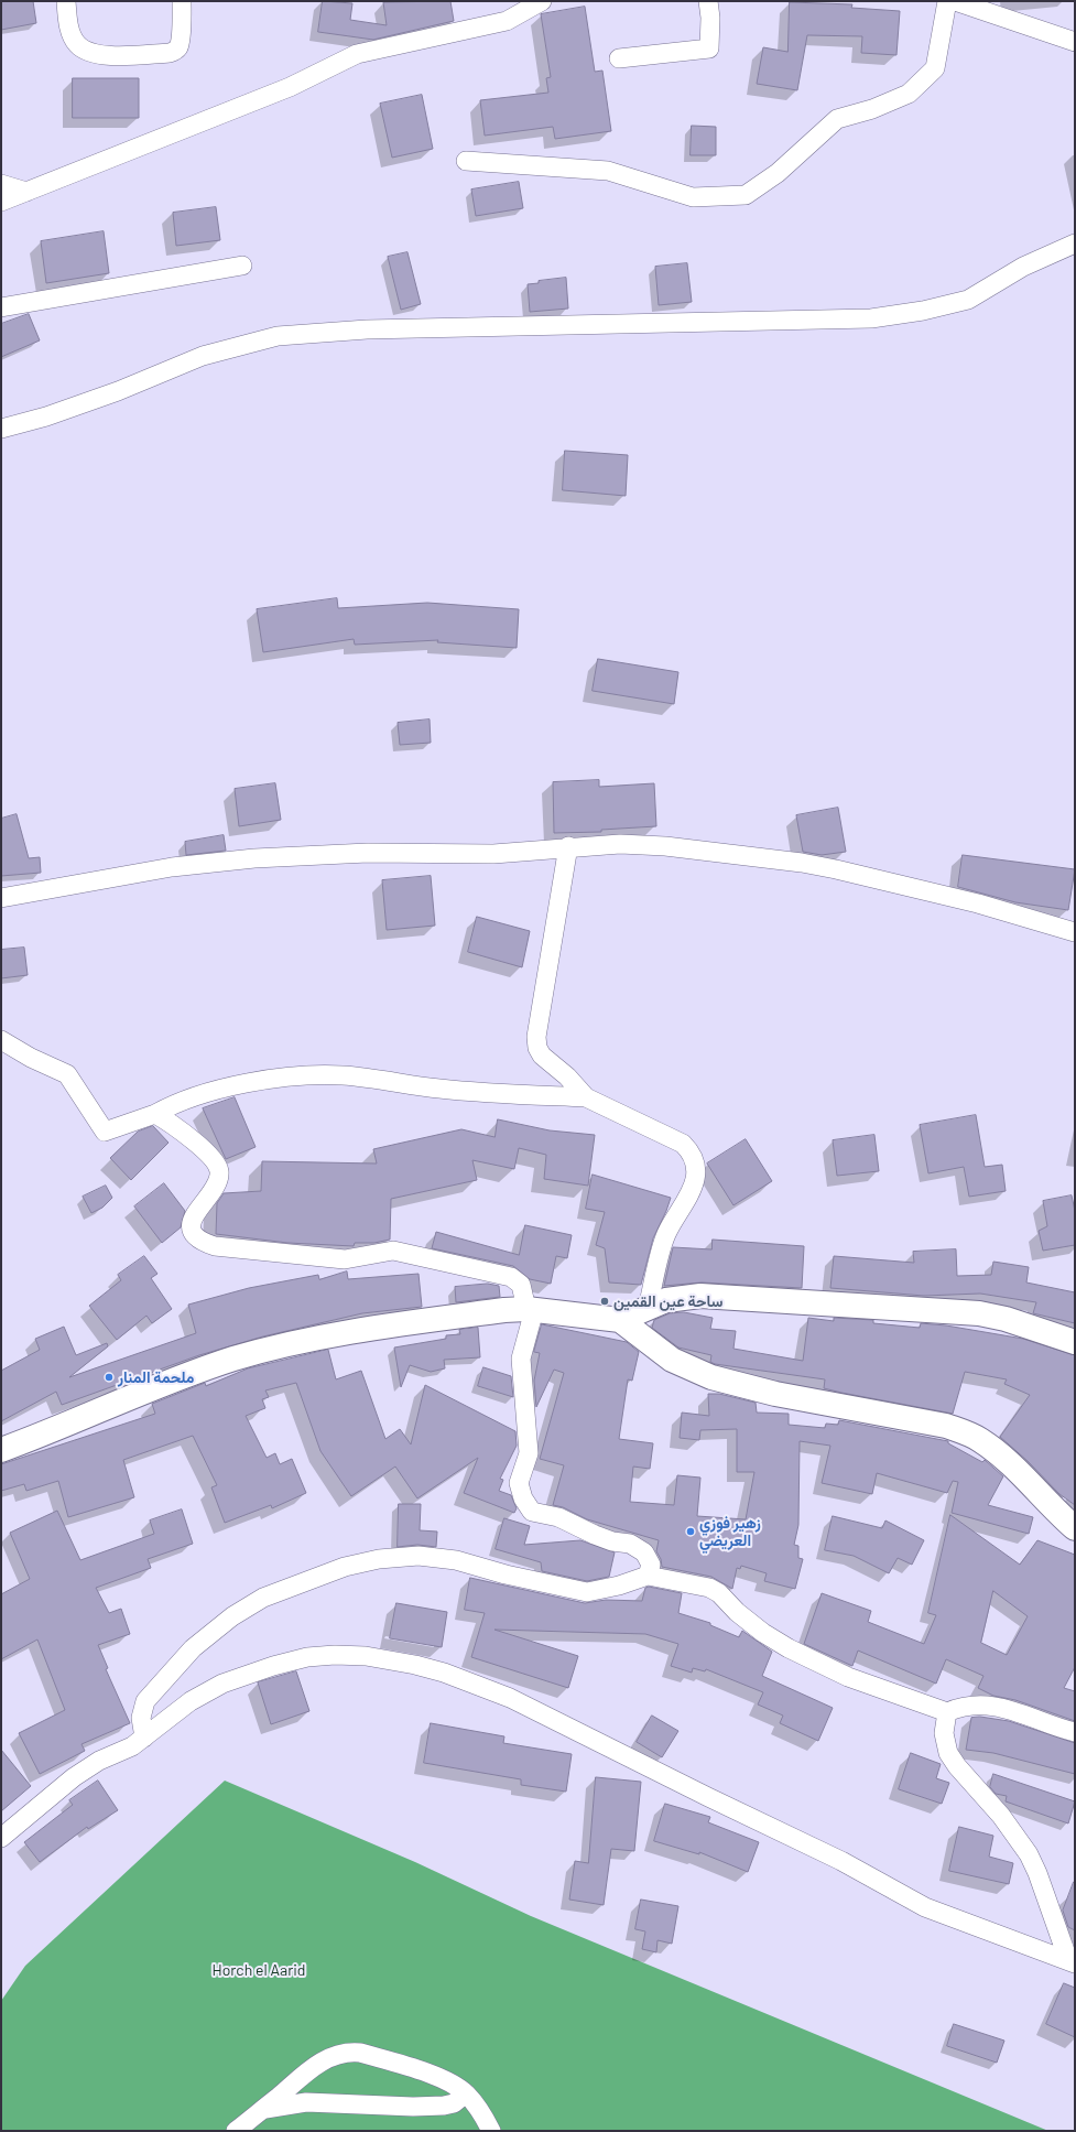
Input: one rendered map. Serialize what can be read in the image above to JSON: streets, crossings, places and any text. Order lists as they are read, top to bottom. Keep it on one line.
{"parks":["Horch el Aarid"],"places":["ساحة عين القمين","ملحمة المنار","زهير فوزي العريضي"]}
